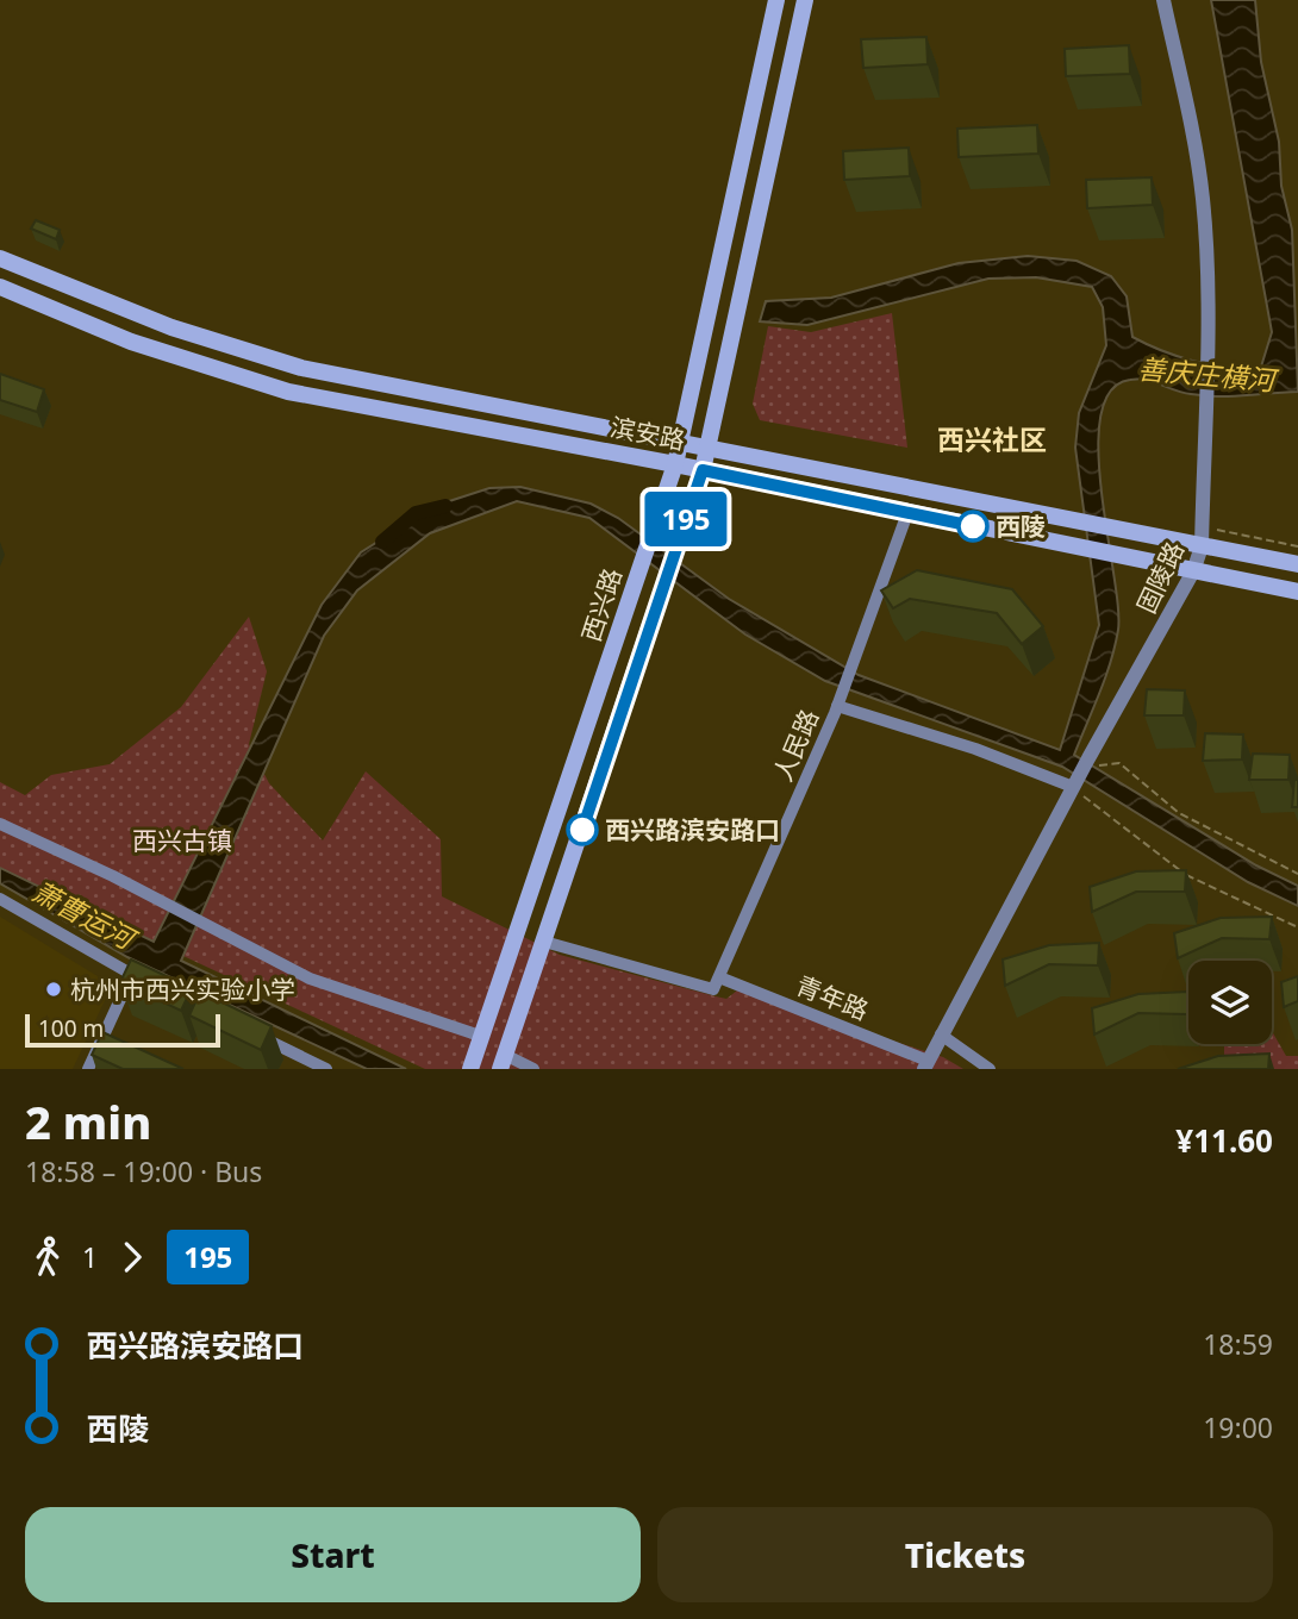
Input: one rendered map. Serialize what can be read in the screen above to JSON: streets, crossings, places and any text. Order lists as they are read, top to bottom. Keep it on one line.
{"streets":{"main road":["滨安路","西兴路"],"street":["固陵路","人民路","青年路"]},"crossings":[["滨安路","固陵路"],["滨安路","西兴路"],["滨安路","人民路"],["固陵路","青年路"],["人民路","青年路"]],"districts":["西兴社区"],"water":["善庆庄横河","萧曹运河"],"parks":["西兴古镇"],"places":["西陵","西兴路滨安路口","杭州市西兴实验小学"],"lines":["bus line 195"],"scale_bar":"100 m","page":{"on_map":"195","scale":"100 m","heading":["2 min","18:58 – 19:00 · Bus","¥11.60"],"legs":["1","195"],"list":[{"name":"西兴路滨安路口","value":"18:59"},{"name":"西陵","value":"19:00"}],"buttons":["Start","Tickets"]}}
